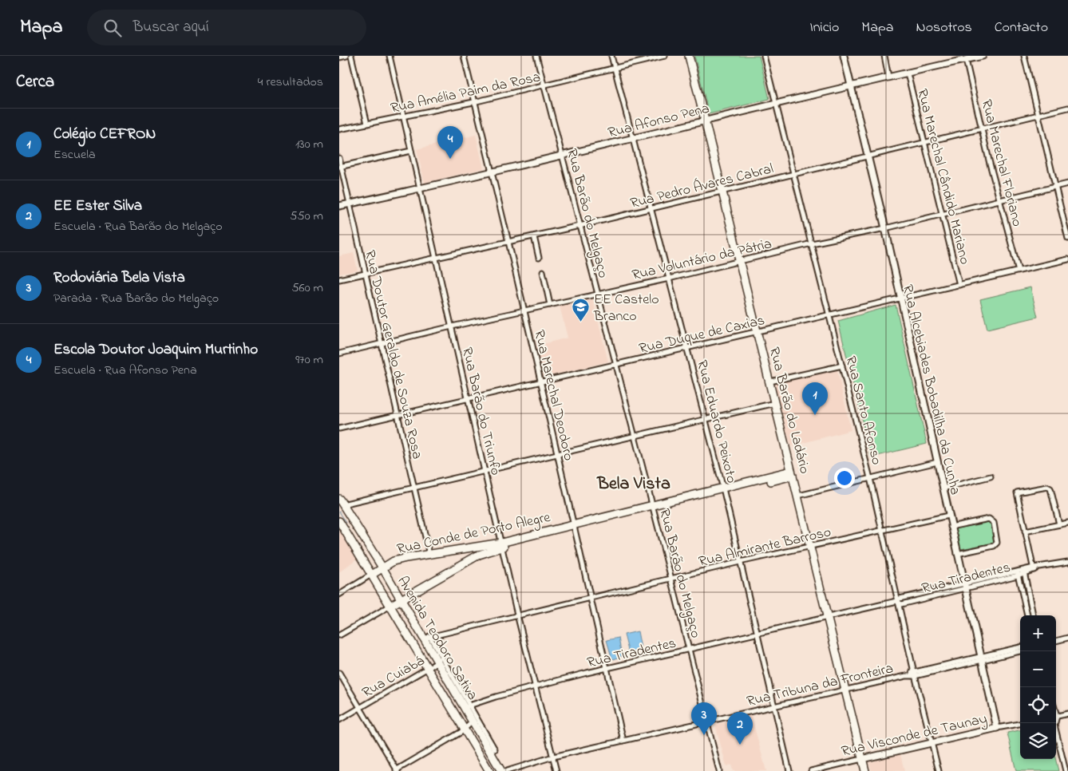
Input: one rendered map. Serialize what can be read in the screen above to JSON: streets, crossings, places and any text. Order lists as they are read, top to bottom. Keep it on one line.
{"streets":{"main road":["Rua Barão do Ladário","Rua Conde de Porto Alegre","Avenida Teodoro Sativa"],"street":["Rua Amélia Paim da Rosa","Rua Afonso Pena","Rua Marechal Floriano","Rua Marechal Cândido Mariano","Rua Pedro Ávares Cabral","Rua Barão do Melgaço","Rua Voluntário da Pátria","Rua Duque de Caxias","Rua Doutor Geraldo de Souza Rosa","Rua Alcebiades Bobadilha da Cunha","Rua Marechal Deodoro","Rua Santo Afonso","Rua Barão do Triunfo","Rua Eduardo Peixoto","Rua Almirante Barroso","Rua Tiradentes","Rua Cuiabá","Rua Tribuna da Fronteira","Rua Visconde de Taunay"]},"crossings":[["Rua Amélia Paim da Rosa","Rua Barão do Melgaço"],["Rua Amélia Paim da Rosa","Rua Marechal Deodoro"],["Rua Amélia Paim da Rosa","Rua Barão do Triunfo"],["Rua Amélia Paim da Rosa","Rua Eduardo Peixoto"],["Rua Afonso Pena","Rua Marechal Floriano"],["Rua Afonso Pena","Rua Marechal Cândido Mariano"],["Rua Afonso Pena","Rua Barão do Melgaço"],["Rua Afonso Pena","Rua Doutor Geraldo de Souza Rosa"],["Rua Afonso Pena","Rua Alcebiades Bobadilha da Cunha"],["Rua Afonso Pena","Rua Marechal Deodoro"],["Rua Afonso Pena","Rua Barão do Ladário"],["Rua Afonso Pena","Rua Santo Afonso"],["Rua Afonso Pena","Rua Barão do Triunfo"],["Rua Afonso Pena","Rua Eduardo Peixoto"],["Rua Marechal Floriano","Rua Pedro Ávares Cabral"],["Rua Marechal Floriano","Rua Voluntário da Pátria"],["Rua Marechal Floriano","Rua Duque de Caxias"],["Rua Marechal Cândido Mariano","Rua Pedro Ávares Cabral"],["Rua Marechal Cândido Mariano","Rua Voluntário da Pátria"],["Rua Marechal Cândido Mariano","Rua Duque de Caxias"],["Rua Pedro Ávares Cabral","Rua Barão do Melgaço"],["Rua Pedro Ávares Cabral","Rua Doutor Geraldo de Souza Rosa"],["Rua Pedro Ávares Cabral","Rua Alcebiades Bobadilha da Cunha"],["Rua Pedro Ávares Cabral","Rua Marechal Deodoro"],["Rua Pedro Ávares Cabral","Rua Barão do Ladário"],["Rua Pedro Ávares Cabral","Rua Santo Afonso"],["Rua Pedro Ávares Cabral","Rua Barão do Triunfo"],["Rua Pedro Ávares Cabral","Rua Eduardo Peixoto"],["Rua Barão do Melgaço","Rua Voluntário da Pátria"],["Rua Barão do Melgaço","Rua Duque de Caxias"],["Rua Barão do Melgaço","Rua Conde de Porto Alegre"],["Rua Barão do Melgaço","Rua Almirante Barroso"],["Rua Barão do Melgaço","Rua Tiradentes"],["Rua Barão do Melgaço","Rua Tribuna da Fronteira"],["Rua Voluntário da Pátria","Rua Doutor Geraldo de Souza Rosa"],["Rua Voluntário da Pátria","Rua Alcebiades Bobadilha da Cunha"],["Rua Voluntário da Pátria","Rua Marechal Deodoro"],["Rua Voluntário da Pátria","Rua Barão do Ladário"],["Rua Voluntário da Pátria","Rua Santo Afonso"],["Rua Voluntário da Pátria","Rua Barão do Triunfo"],["Rua Voluntário da Pátria","Rua Eduardo Peixoto"],["Rua Duque de Caxias","Rua Doutor Geraldo de Souza Rosa"],["Rua Duque de Caxias","Rua Alcebiades Bobadilha da Cunha"],["Rua Duque de Caxias","Rua Marechal Deodoro"],["Rua Duque de Caxias","Rua Barão do Ladário"],["Rua Duque de Caxias","Rua Santo Afonso"],["Rua Duque de Caxias","Rua Barão do Triunfo"],["Rua Duque de Caxias","Rua Eduardo Peixoto"],["Rua Doutor Geraldo de Souza Rosa","Rua Conde de Porto Alegre"],["Rua Alcebiades Bobadilha da Cunha","Rua Almirante Barroso"],["Rua Alcebiades Bobadilha da Cunha","Rua Tiradentes"],["Rua Alcebiades Bobadilha da Cunha","Rua Tribuna da Fronteira"],["Rua Alcebiades Bobadilha da Cunha","Rua Visconde de Taunay"],["Rua Marechal Deodoro","Rua Conde de Porto Alegre"],["Rua Marechal Deodoro","Rua Almirante Barroso"],["Rua Marechal Deodoro","Rua Tiradentes"],["Rua Marechal Deodoro","Rua Tribuna da Fronteira"],["Rua Barão do Ladário","Rua Conde de Porto Alegre"],["Rua Barão do Ladário","Rua Almirante Barroso"],["Rua Barão do Ladário","Rua Tiradentes"],["Rua Barão do Ladário","Rua Tribuna da Fronteira"],["Rua Barão do Ladário","Rua Visconde de Taunay"],["Rua Santo Afonso","Rua Almirante Barroso"],["Rua Santo Afonso","Rua Tiradentes"],["Rua Santo Afonso","Rua Tribuna da Fronteira"],["Rua Santo Afonso","Rua Visconde de Taunay"],["Rua Barão do Triunfo","Rua Conde de Porto Alegre"],["Rua Barão do Triunfo","Rua Almirante Barroso"],["Rua Barão do Triunfo","Rua Tiradentes"],["Rua Barão do Triunfo","Rua Tribuna da Fronteira"],["Rua Eduardo Peixoto","Rua Conde de Porto Alegre"],["Rua Eduardo Peixoto","Rua Almirante Barroso"],["Rua Eduardo Peixoto","Rua Tiradentes"],["Rua Eduardo Peixoto","Rua Tribuna da Fronteira"],["Rua Conde de Porto Alegre","Avenida Teodoro Sativa"],["Rua Almirante Barroso","Avenida Teodoro Sativa"],["Rua Tiradentes","Avenida Teodoro Sativa"],["Avenida Teodoro Sativa","Rua Cuiabá"]],"districts":["Bela Vista"],"places":{"school or university":["EE Castelo Branco"]},"page":{"header":"Mapa","search":"Buscar aquí","nav":["Inicio","Mapa","Nosotros","Contacto"],"heading":["Cerca","4 resultados"],"list":[{"mark":"1","name":"Colégio CEFRON","note":"Escuela","value":"130 m"},{"mark":"2","name":"EE Ester Silva","note":"Escuela · Rua Barão do Melgaço","value":"550 m"},{"mark":"3","name":"Rodoviária Bela Vista","note":"Parada · Rua Barão do Melgaço","value":"560 m"},{"mark":"4","name":"Escola Doutor Joaquim Murtinho","note":"Escuela · Rua Afonso Pena","value":"970 m"}],"pins":["4","1","3","2"],"map_buttons":["+","−"]}}
